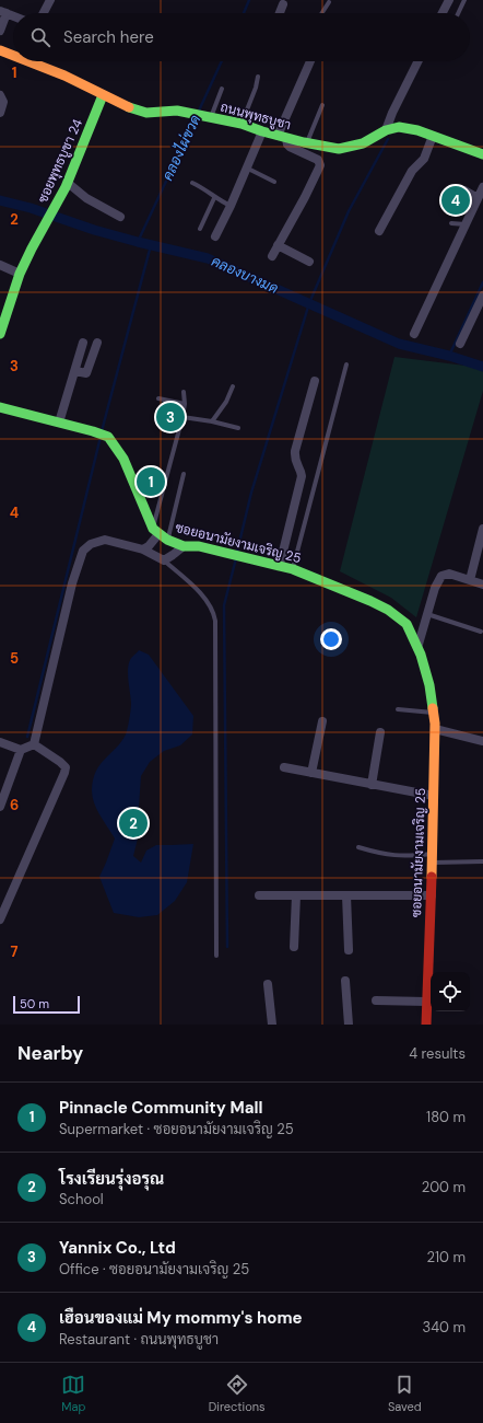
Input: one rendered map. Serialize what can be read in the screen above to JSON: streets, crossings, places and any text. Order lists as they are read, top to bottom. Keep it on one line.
{"streets":{"street":["ถนนพุทธบูชา","ซอยพุทธบูชา 24","ซอยอนามัยงามเจริญ 25"]},"crossings":[["ถนนพุทธบูชา","ซอยพุทธบูชา 24"]],"water":["คลองไผ่ขวด","คลองบางมด"],"scale_bar":"50 m","page":{"search":"Search here","pins":["4","3","1","2"],"scale":"50 m","heading":["Nearby","4 results"],"list":[{"mark":"1","name":"Pinnacle Community Mall","note":"Supermarket · ซอยอนามัยงามเจริญ 25","value":"180 m"},{"mark":"2","name":"โรงเรียนรุ่งอรุณ","note":"School","value":"200 m"},{"mark":"3","name":"Yannix Co., Ltd","note":"Office · ซอยอนามัยงามเจริญ 25","value":"210 m"},{"mark":"4","name":"เฮือนของแม่ My mommy's home","note":"Restaurant · ถนนพุทธบูชา","value":"340 m"}],"nav":["Map","Directions","Saved"]},"grid":{"rows":["1","2","3","4","5","6","7"]}}
